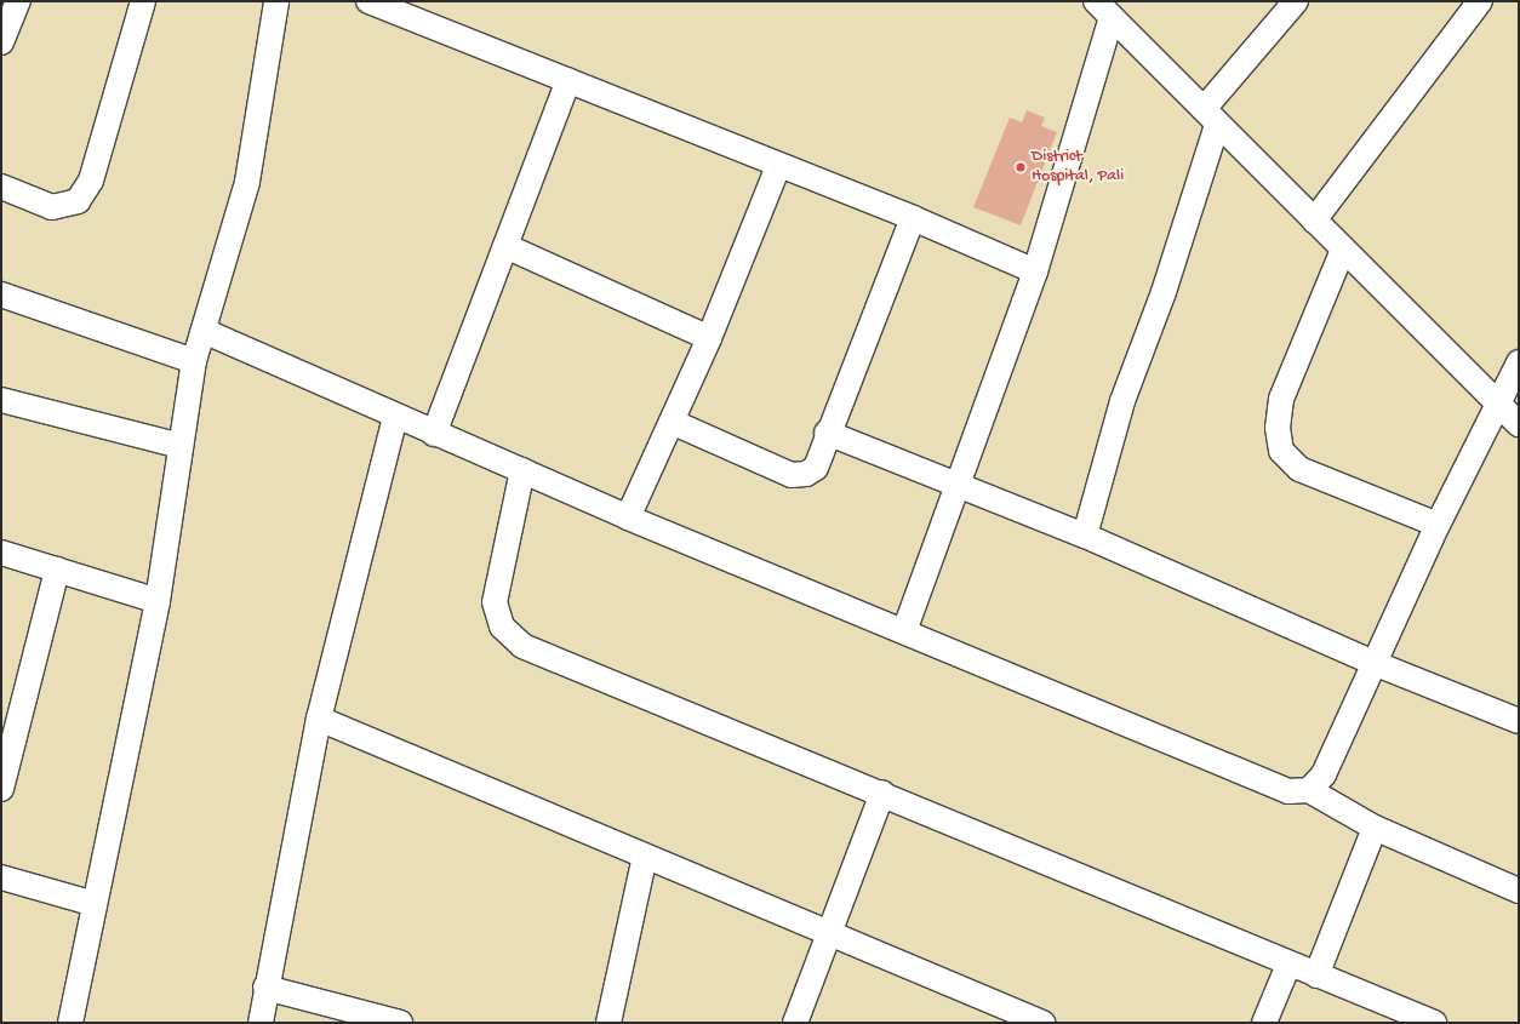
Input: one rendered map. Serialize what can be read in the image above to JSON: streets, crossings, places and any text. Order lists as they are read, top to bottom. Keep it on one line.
{"places":["District Hospital, Pali"]}
